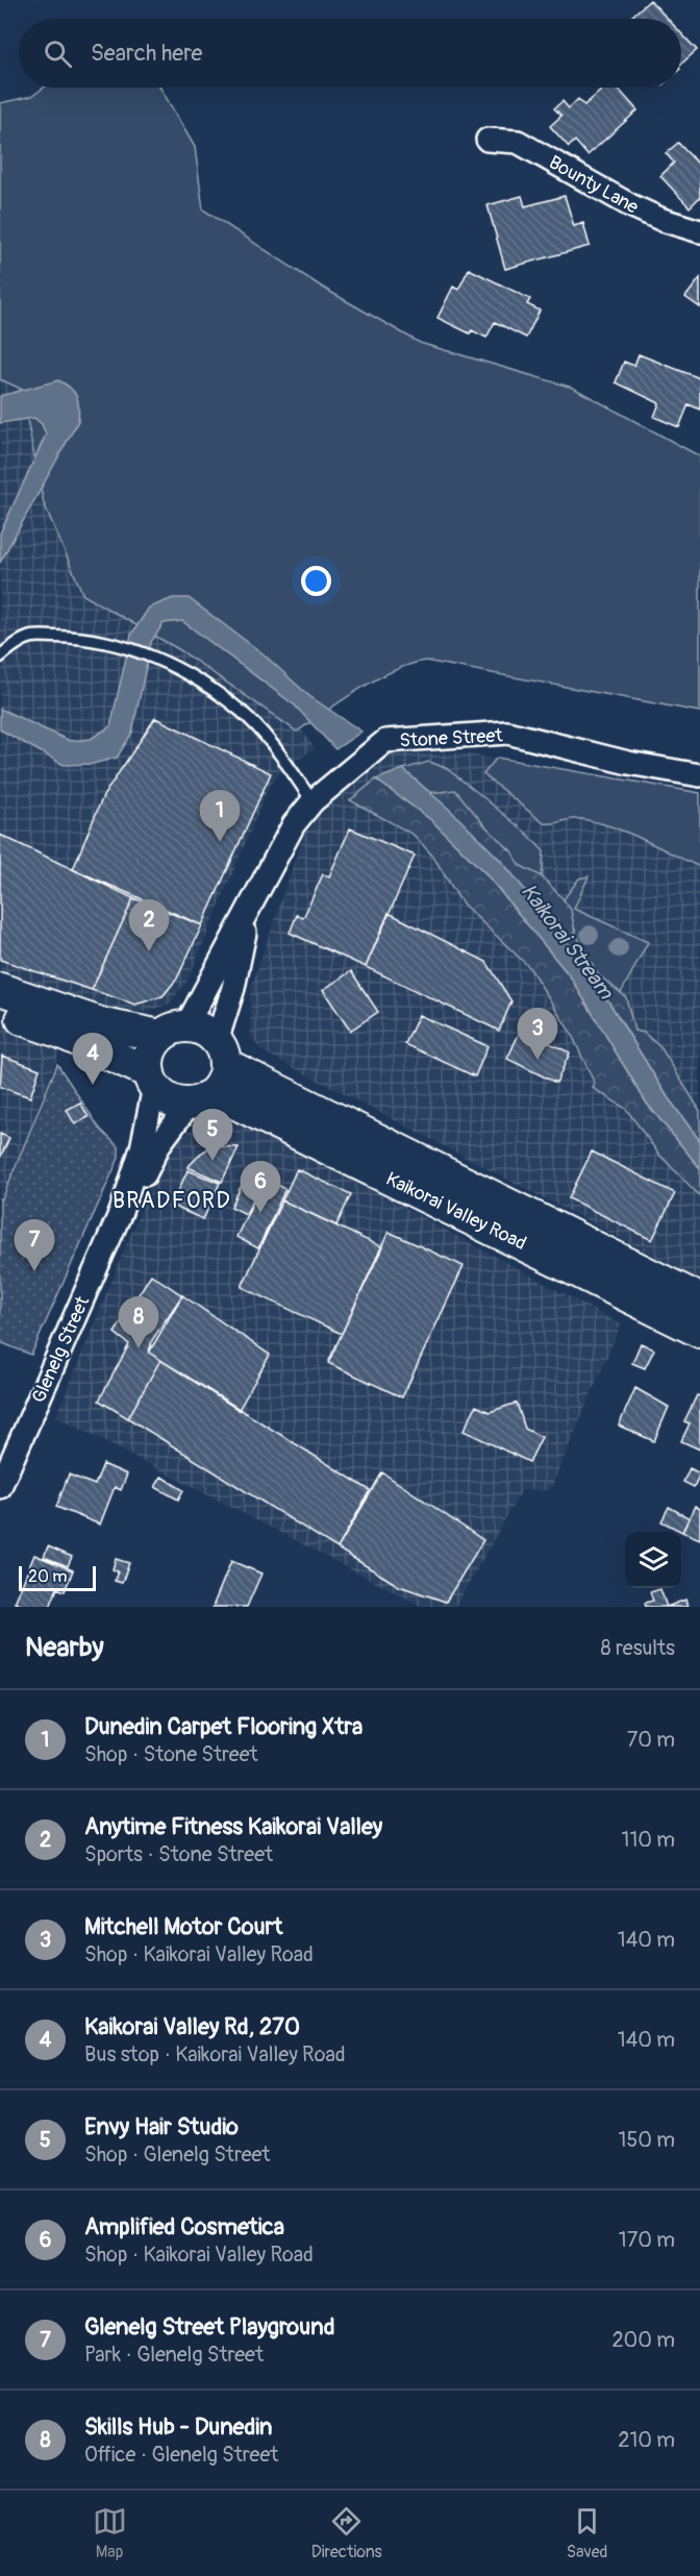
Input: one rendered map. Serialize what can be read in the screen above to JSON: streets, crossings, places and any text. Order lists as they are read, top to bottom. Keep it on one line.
{"streets":{"main road":["Kaikorai Valley Road"],"street":["Bounty Lane","Stone Street","Glenelg Street"]},"crossings":[["Stone Street","Kaikorai Valley Road"],["Stone Street","Glenelg Street"],["Kaikorai Valley Road","Glenelg Street"]],"districts":["BRADFORD"],"water":["Kaikorai Stream"],"scale_bar":"20 m","page":{"search":"Search here","pins":["1","2","3","4","5","6","7","8"],"scale":"20 m","heading":["Nearby","8 results"],"list":[{"mark":"1","name":"Dunedin Carpet Flooring Xtra","note":"Shop · Stone Street","value":"70 m"},{"mark":"2","name":"Anytime Fitness Kaikorai Valley","note":"Sports · Stone Street","value":"110 m"},{"mark":"3","name":"Mitchell Motor Court","note":"Shop · Kaikorai Valley Road","value":"140 m"},{"mark":"4","name":"Kaikorai Valley Rd, 270","note":"Bus stop · Kaikorai Valley Road","value":"140 m"},{"mark":"5","name":"Envy Hair Studio","note":"Shop · Glenelg Street","value":"150 m"},{"mark":"6","name":"Amplified Cosmetica","note":"Shop · Kaikorai Valley Road","value":"170 m"},{"mark":"7","name":"Glenelg Street Playground","note":"Park · Glenelg Street","value":"200 m"},{"mark":"8","name":"Skills Hub - Dunedin","note":"Office · Glenelg Street","value":"210 m"}],"nav":["Map","Directions","Saved"]}}
